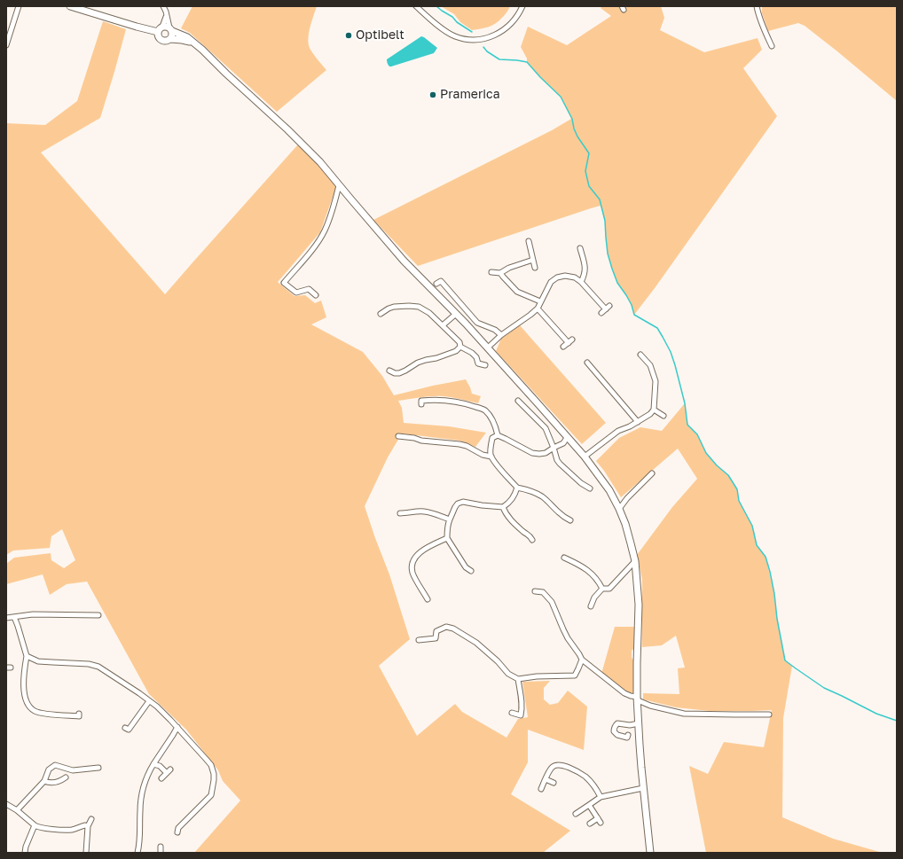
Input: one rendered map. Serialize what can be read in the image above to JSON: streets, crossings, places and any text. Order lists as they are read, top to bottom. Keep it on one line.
{"places":["Optibelt","Pramerica"]}
